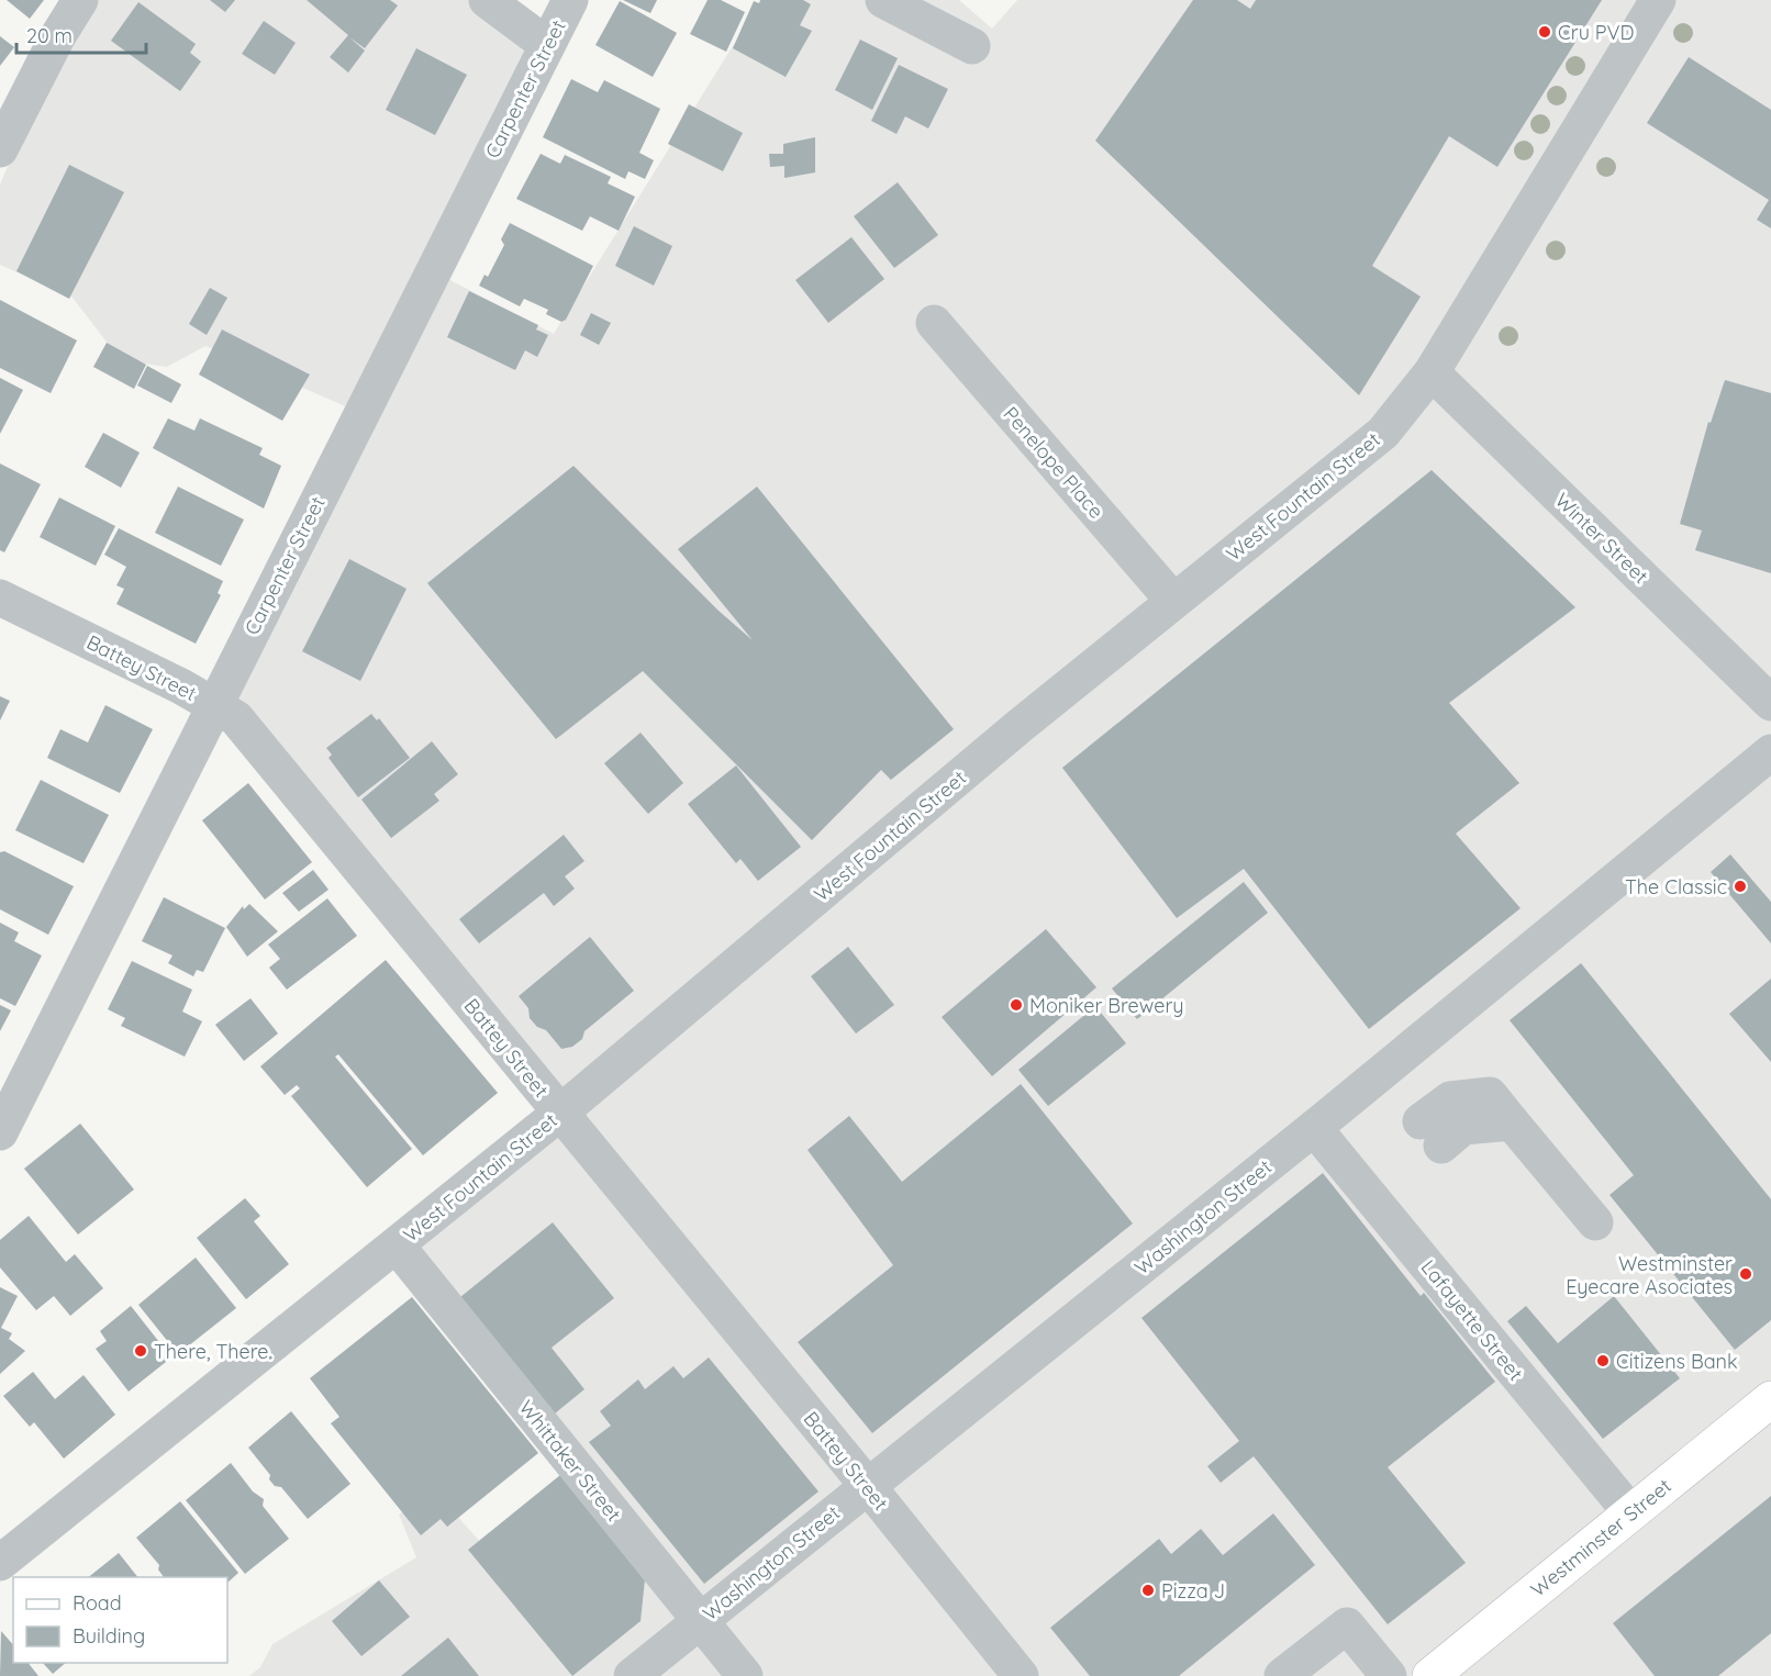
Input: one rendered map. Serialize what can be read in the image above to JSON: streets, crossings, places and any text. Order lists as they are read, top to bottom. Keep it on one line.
{"streets":{"main road":["Westminster Street"],"street":["Carpenter Street","Penelope Place","West Fountain Street","Winter Street","Battey Street","Washington Street","Lafayette Street","Whittaker Street"]},"crossings":[["Carpenter Street","Battey Street"],["Penelope Place","West Fountain Street"],["West Fountain Street","Winter Street"],["West Fountain Street","Battey Street"],["West Fountain Street","Whittaker Street"],["Battey Street","Washington Street"],["Washington Street","Lafayette Street"],["Washington Street","Whittaker Street"],["Lafayette Street","Westminster Street"]],"places":["Cru PVD","The Classic","Moniker Brewery","Westminster Eyecare Asociates","There, There.","Citizens Bank","Pizza J"],"legend":["Road","Building"],"scale_bar":"20 m"}
